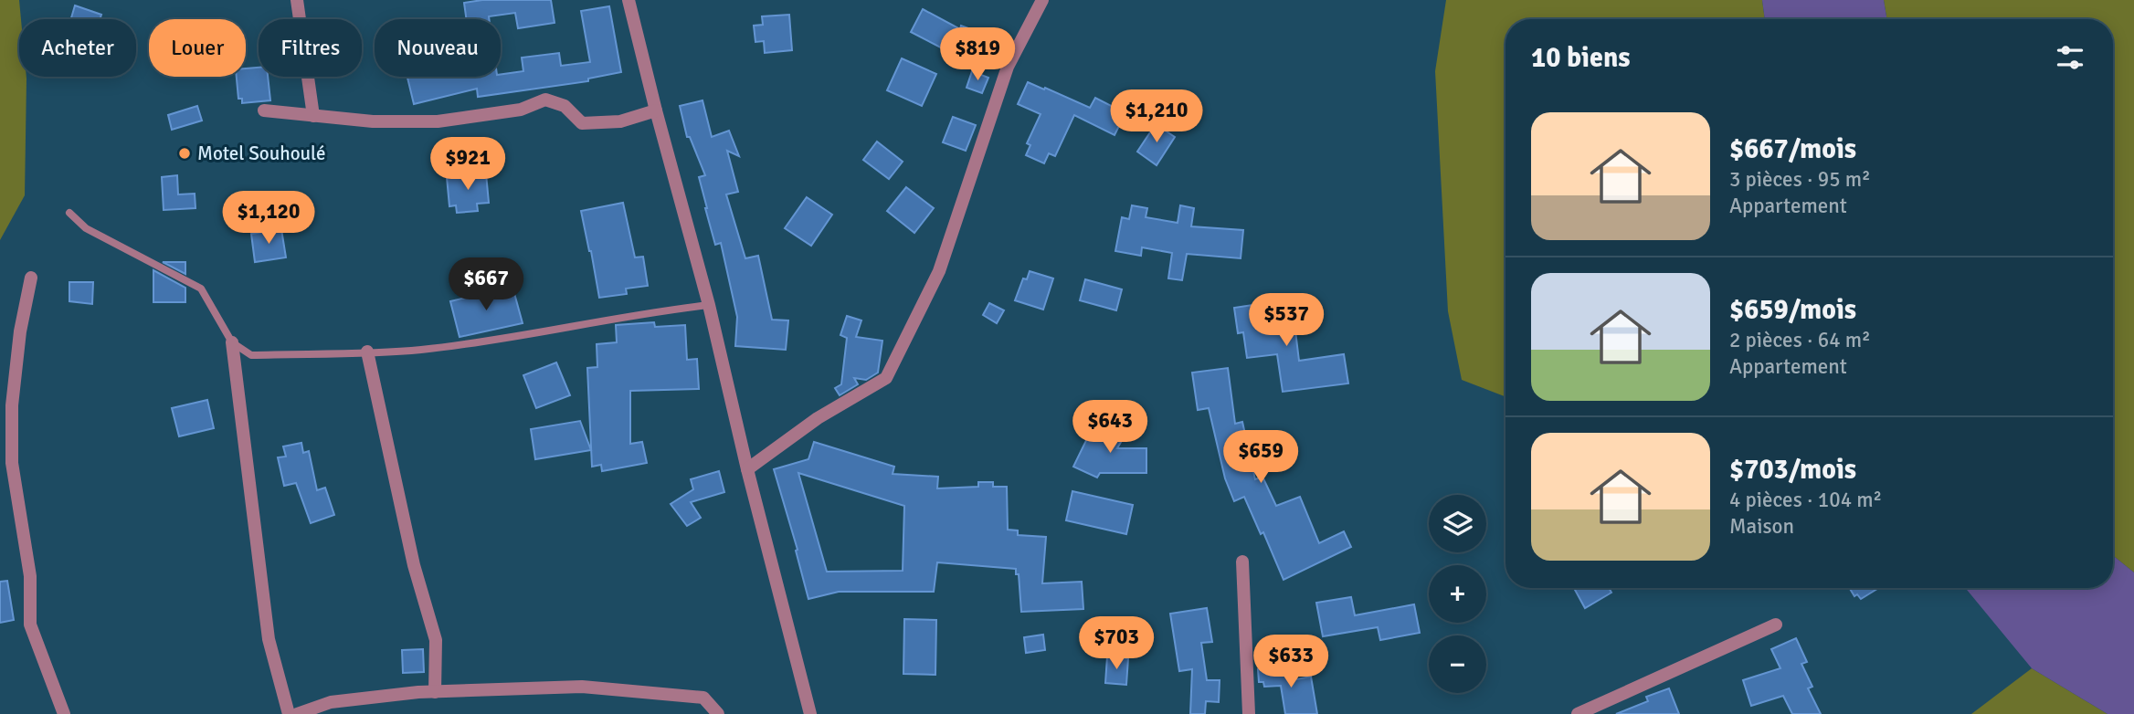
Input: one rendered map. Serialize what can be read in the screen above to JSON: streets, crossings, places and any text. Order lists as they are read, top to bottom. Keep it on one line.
{"places":["Motel Souhoulé"],"page":{"chip":["Acheter","Louer","Filtres","Nouveau"],"heading":"10 biens","price":["$819","$1,210","$921","$1,120","$667","$537","$643","$659","$703","$633"],"list":[{"name":"$667/mois","note":"3 pièces · 95 m² · Appartement"},{"name":"$659/mois","note":"2 pièces · 64 m² · Appartement"},{"name":"$703/mois","note":"4 pièces · 104 m² · Maison"}],"map_buttons":["+","−"]}}
